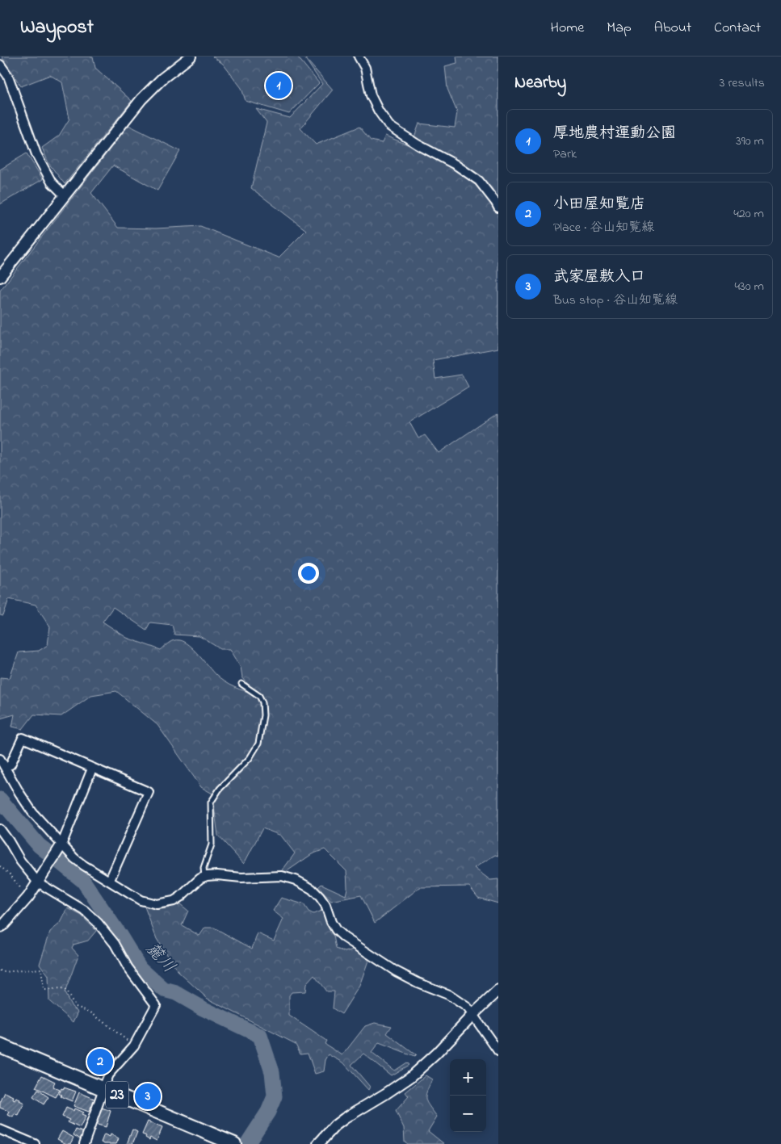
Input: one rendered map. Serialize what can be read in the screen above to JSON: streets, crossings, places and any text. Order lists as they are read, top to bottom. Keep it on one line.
{"streets":{"main road":["23"]},"water":["麓川"],"page":{"header":"Waypost","nav":["Home","Map","About","Contact"],"heading":["Nearby","3 results"],"pins":["1","2","3"],"list":[{"mark":"1","name":"厚地農村運動公園","note":"Park","value":"390 m"},{"mark":"2","name":"小田屋知覧店","note":"Place · 谷山知覧線","value":"420 m"},{"mark":"3","name":"武家屋敷入口","note":"Bus stop · 谷山知覧線","value":"430 m"}],"map_buttons":["+","−"]}}
